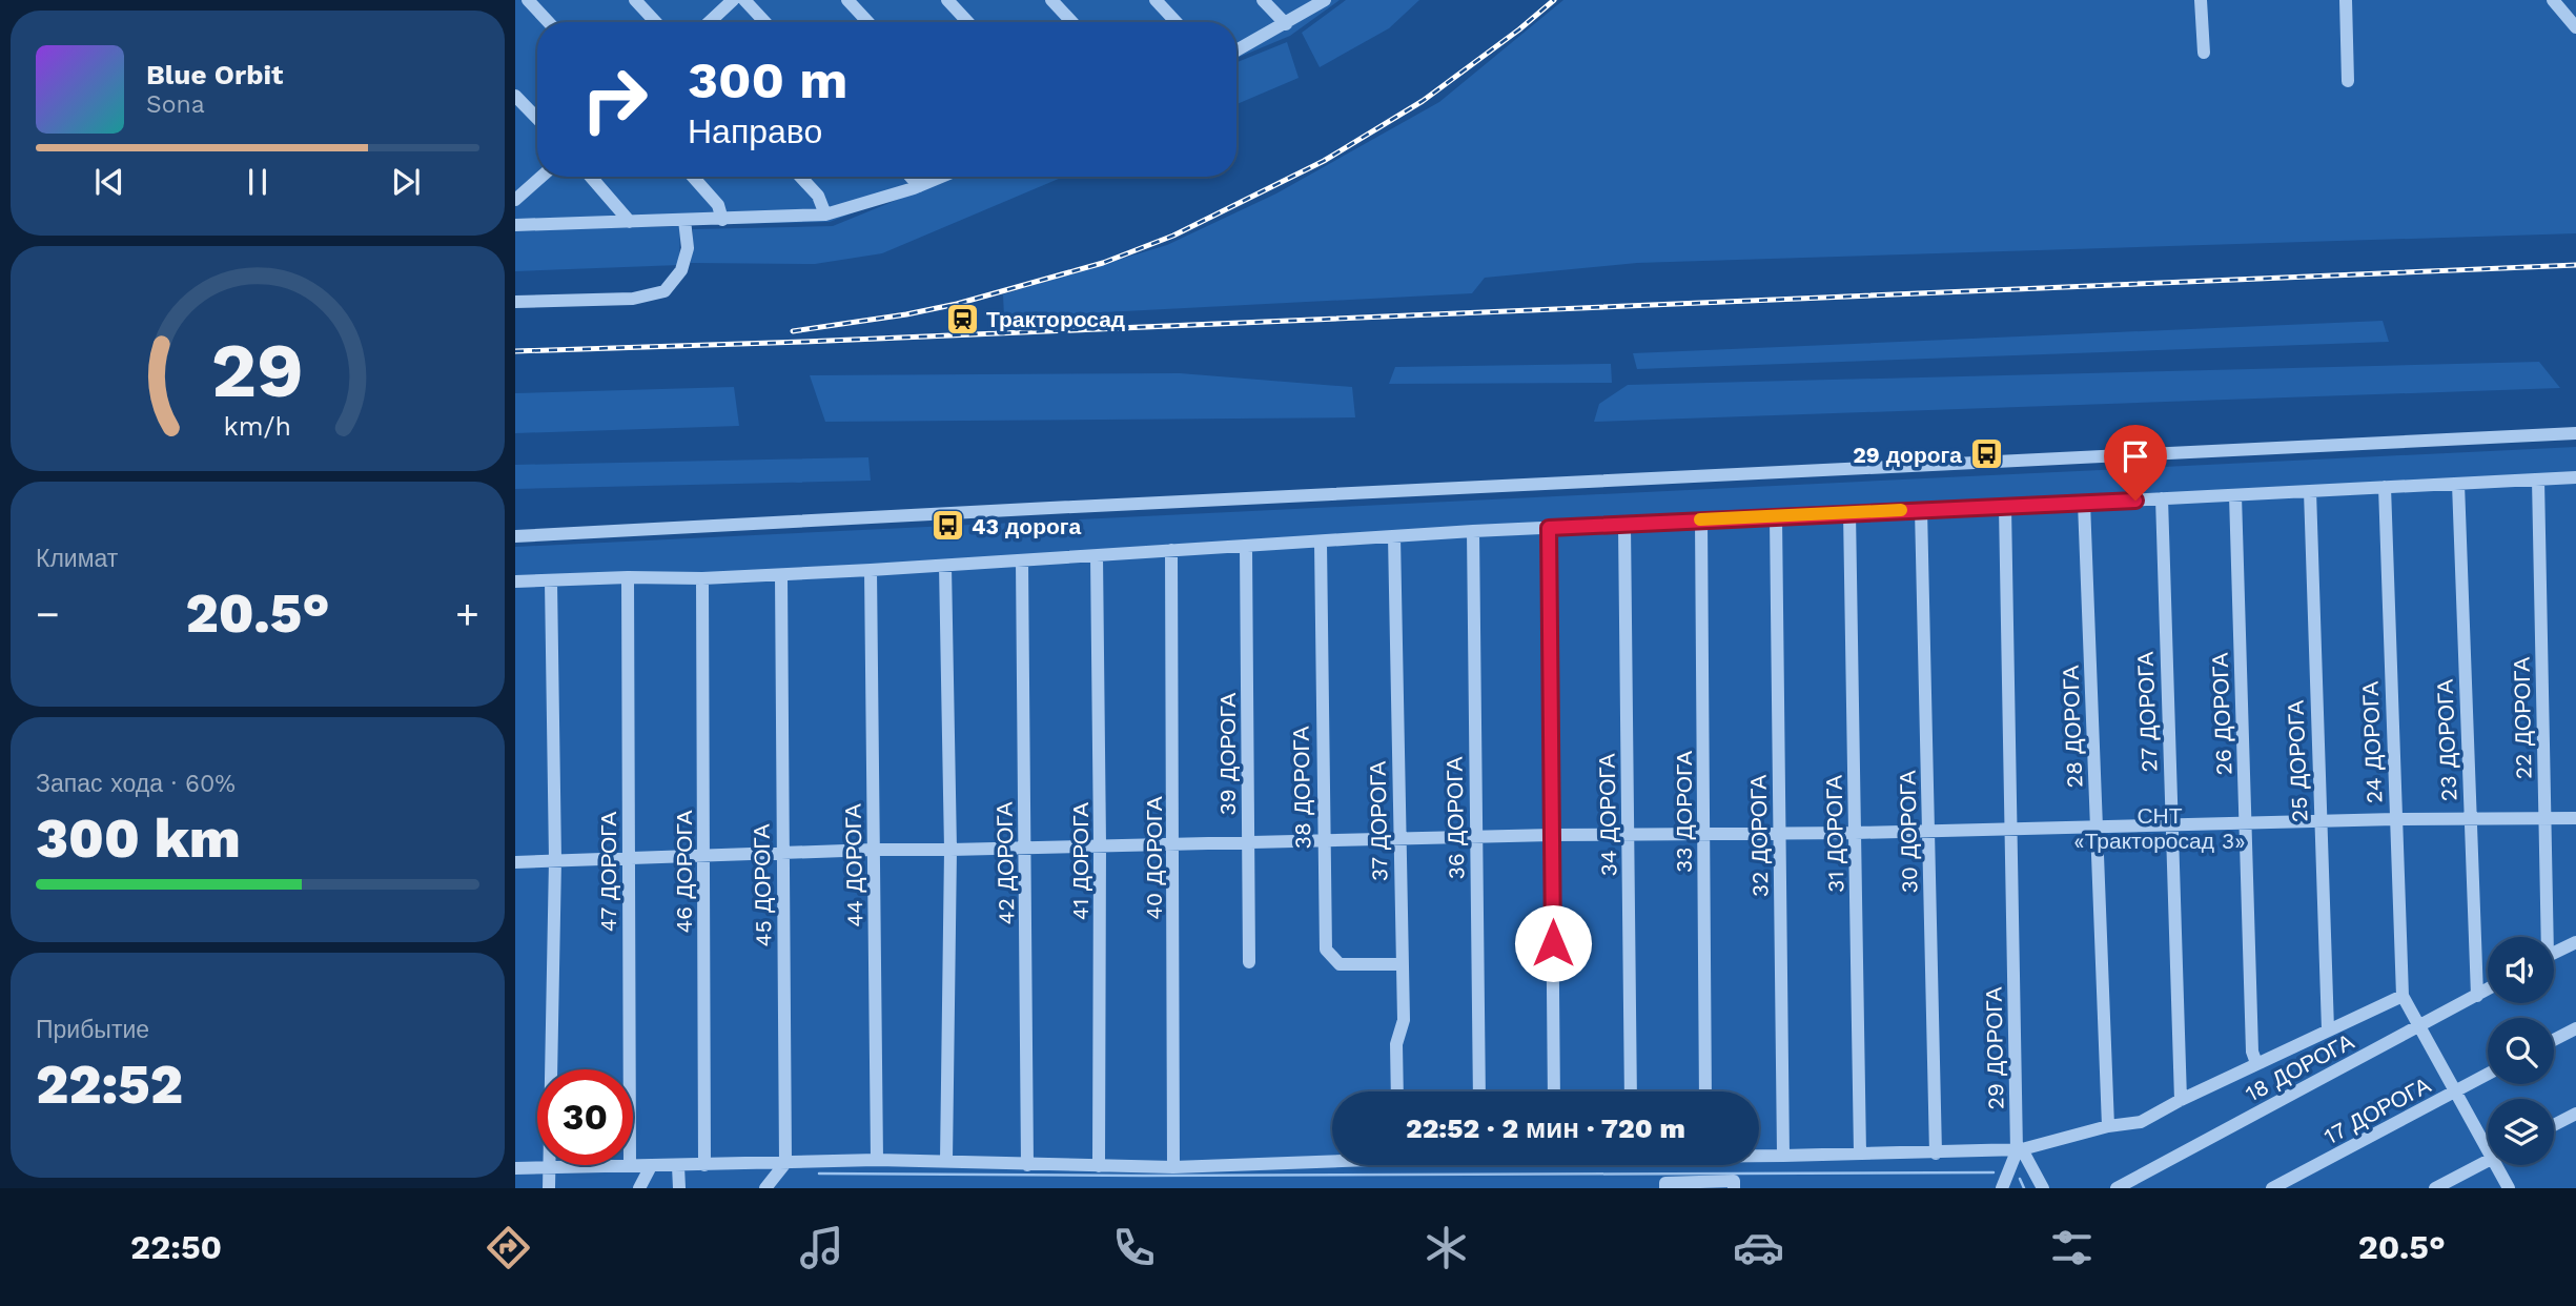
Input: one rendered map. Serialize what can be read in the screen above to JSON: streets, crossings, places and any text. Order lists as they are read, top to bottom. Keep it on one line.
{"streets":{"street":["27 ДОРОГА","26 ДОРОГА","22 ДОРОГА","28 ДОРОГА","23 ДОРОГА","24 ДОРОГА","39 ДОРОГА","25 ДОРОГА","38 ДОРОГА","33 ДОРОГА","34 ДОРОГА","36 ДОРОГА","37 ДОРОГА","30 ДОРОГА","31 ДОРОГА","32 ДОРОГА","40 ДОРОГА","41 ДОРОГА","42 ДОРОГА","44 ДОРОГА","47 ДОРОГА","46 ДОРОГА","45 ДОРОГА","29 ДОРОГА","18 ДОРОГА","17 ДОРОГА"]},"crossings":[["23 ДОРОГА","18 ДОРОГА"],["38 ДОРОГА","37 ДОРОГА"]],"parks":["СНТ «Тракторосад 3»"],"places":{"station":["Тракторосад"],"bus stop":["29 дорога","43 дорога"]},"page":{"turn":["300 m","Направо"],"song":["Blue Orbit","Sona"],"tile":["Климат",["Запас хода · 60%","300 km"],["Прибытие","22:52"]],"heat":["−","20.5°","+"],"limit":"30","trip":"22:52 · 2 мин · 720 m","tabs":["22:50","20.5°"],"gauge":["29","km/h"]}}
